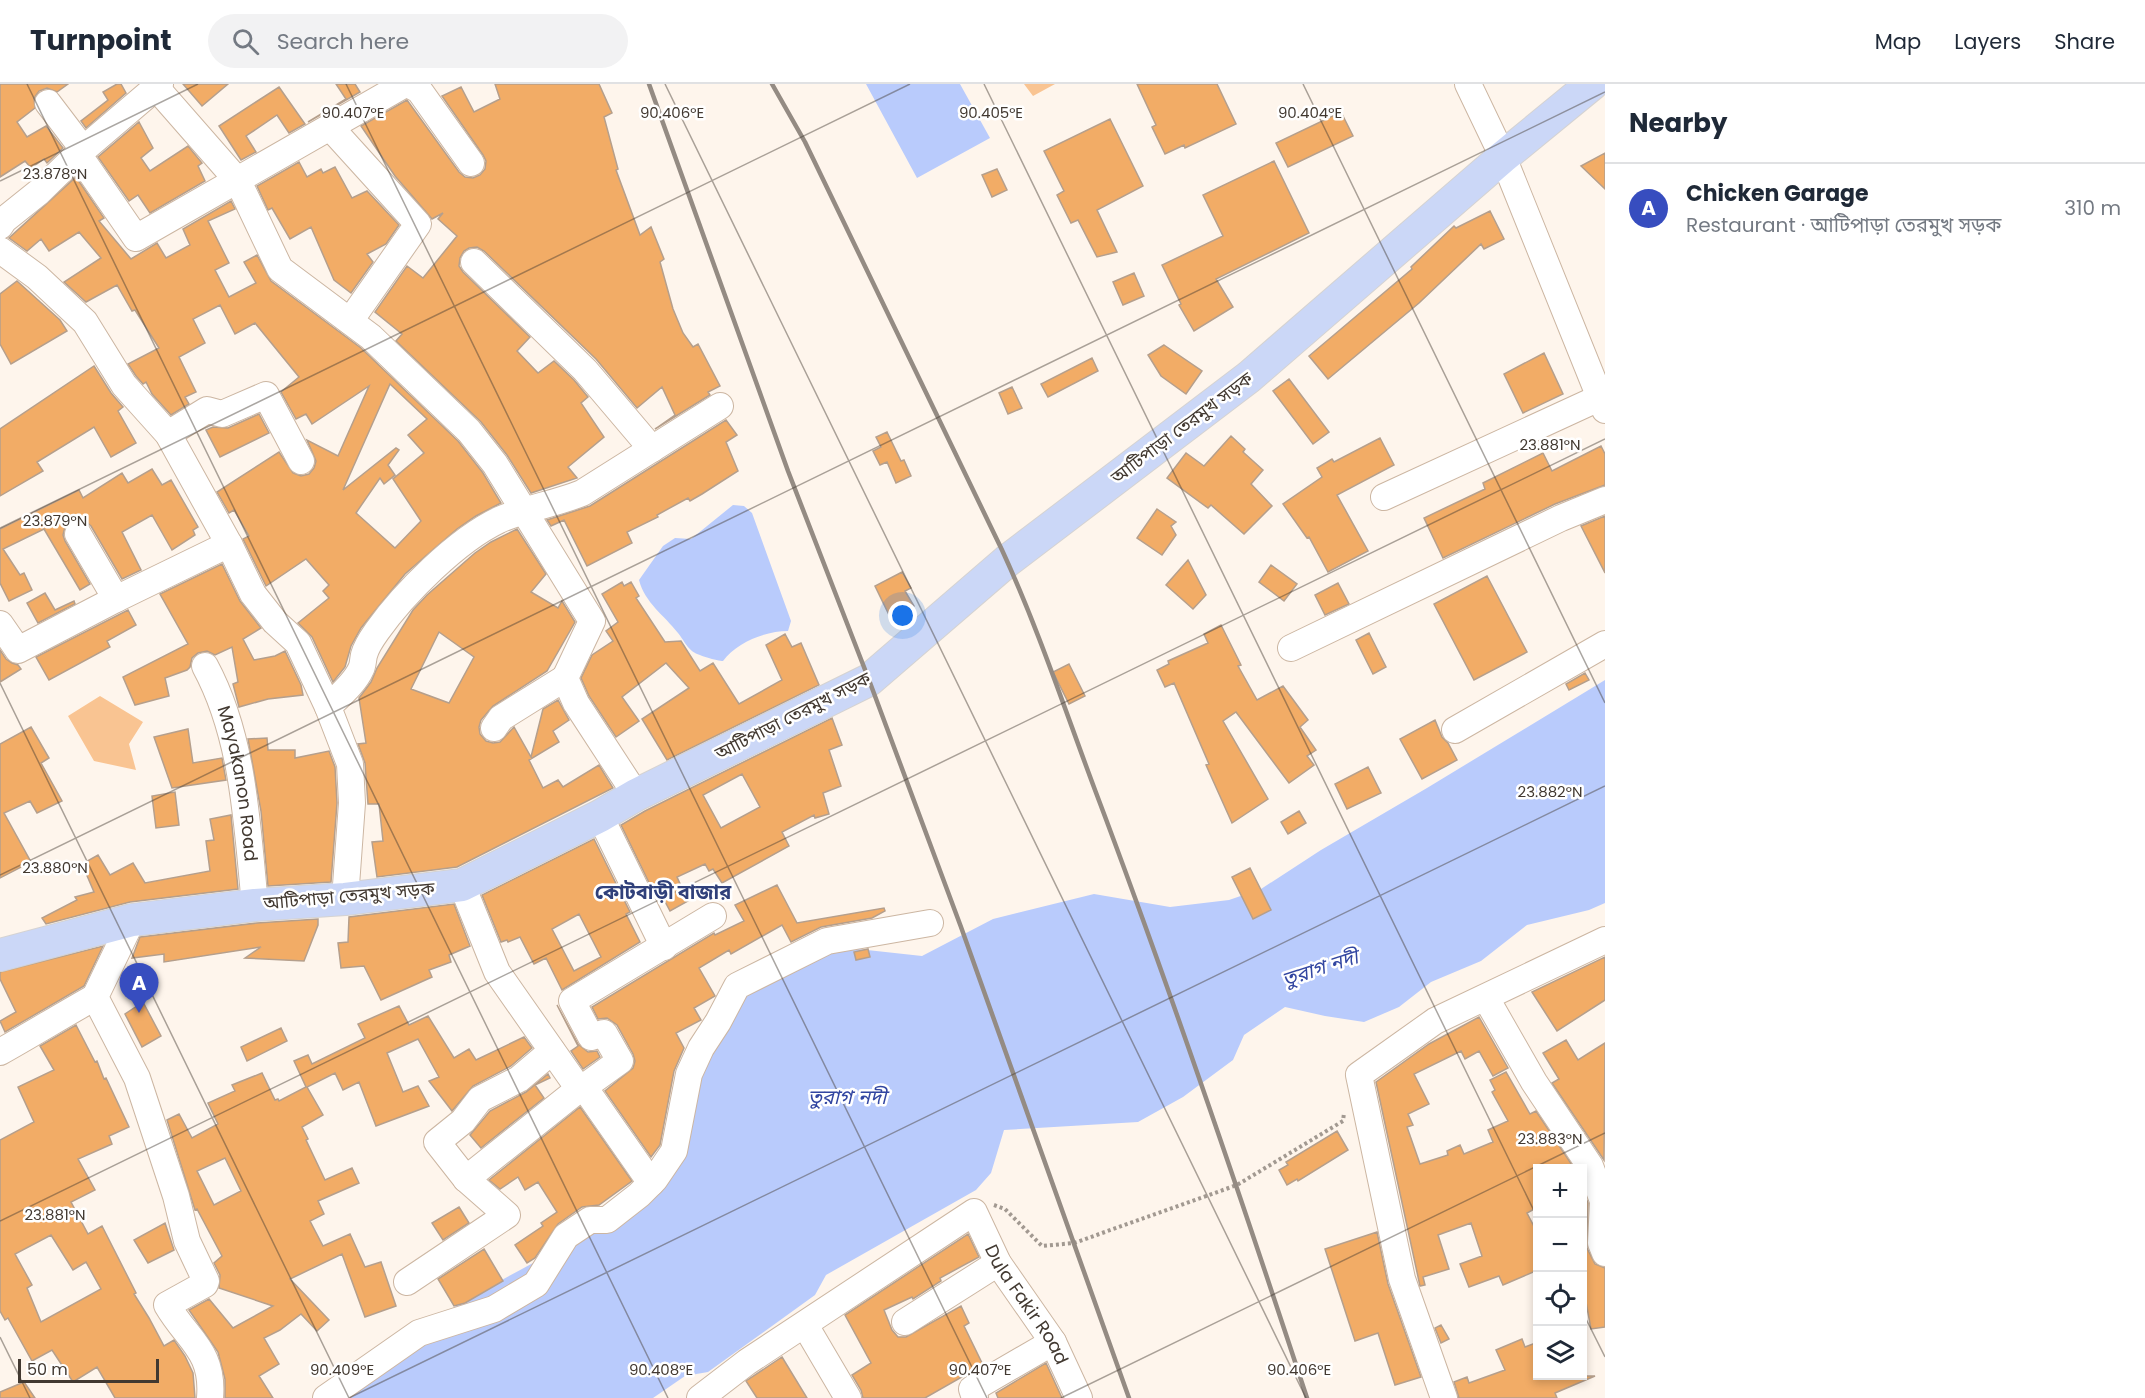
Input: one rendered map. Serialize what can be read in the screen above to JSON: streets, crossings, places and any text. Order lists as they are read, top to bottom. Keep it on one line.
{"streets":{"main road":["আটিপাড়া তেরমুখ সড়ক"],"street":["Mayakanon Road","Dula Fakir Road"]},"crossings":[["আটিপাড়া তেরমুখ সড়ক","Mayakanon Road"]],"districts":["কোটবাড়ী বাজার"],"water":["তুরাগ নদী"],"scale_bar":"50 m","page":{"header":"Turnpoint","search":"Search here","nav":["Map","Layers","Share"],"heading":"Nearby","list":[{"mark":"A","name":"Chicken Garage","note":"Restaurant · আটিপাড়া তেরমুখ সড়ক","value":"310 m"}],"pins":"A","map_buttons":["+","−"],"scale":"50 m"},"coordinates":["90.407°E","90.406°E","90.405°E","90.404°E","23.878°N","23.881°N","23.879°N","23.882°N","23.880°N","23.883°N","90.409°E","90.408°E"]}
